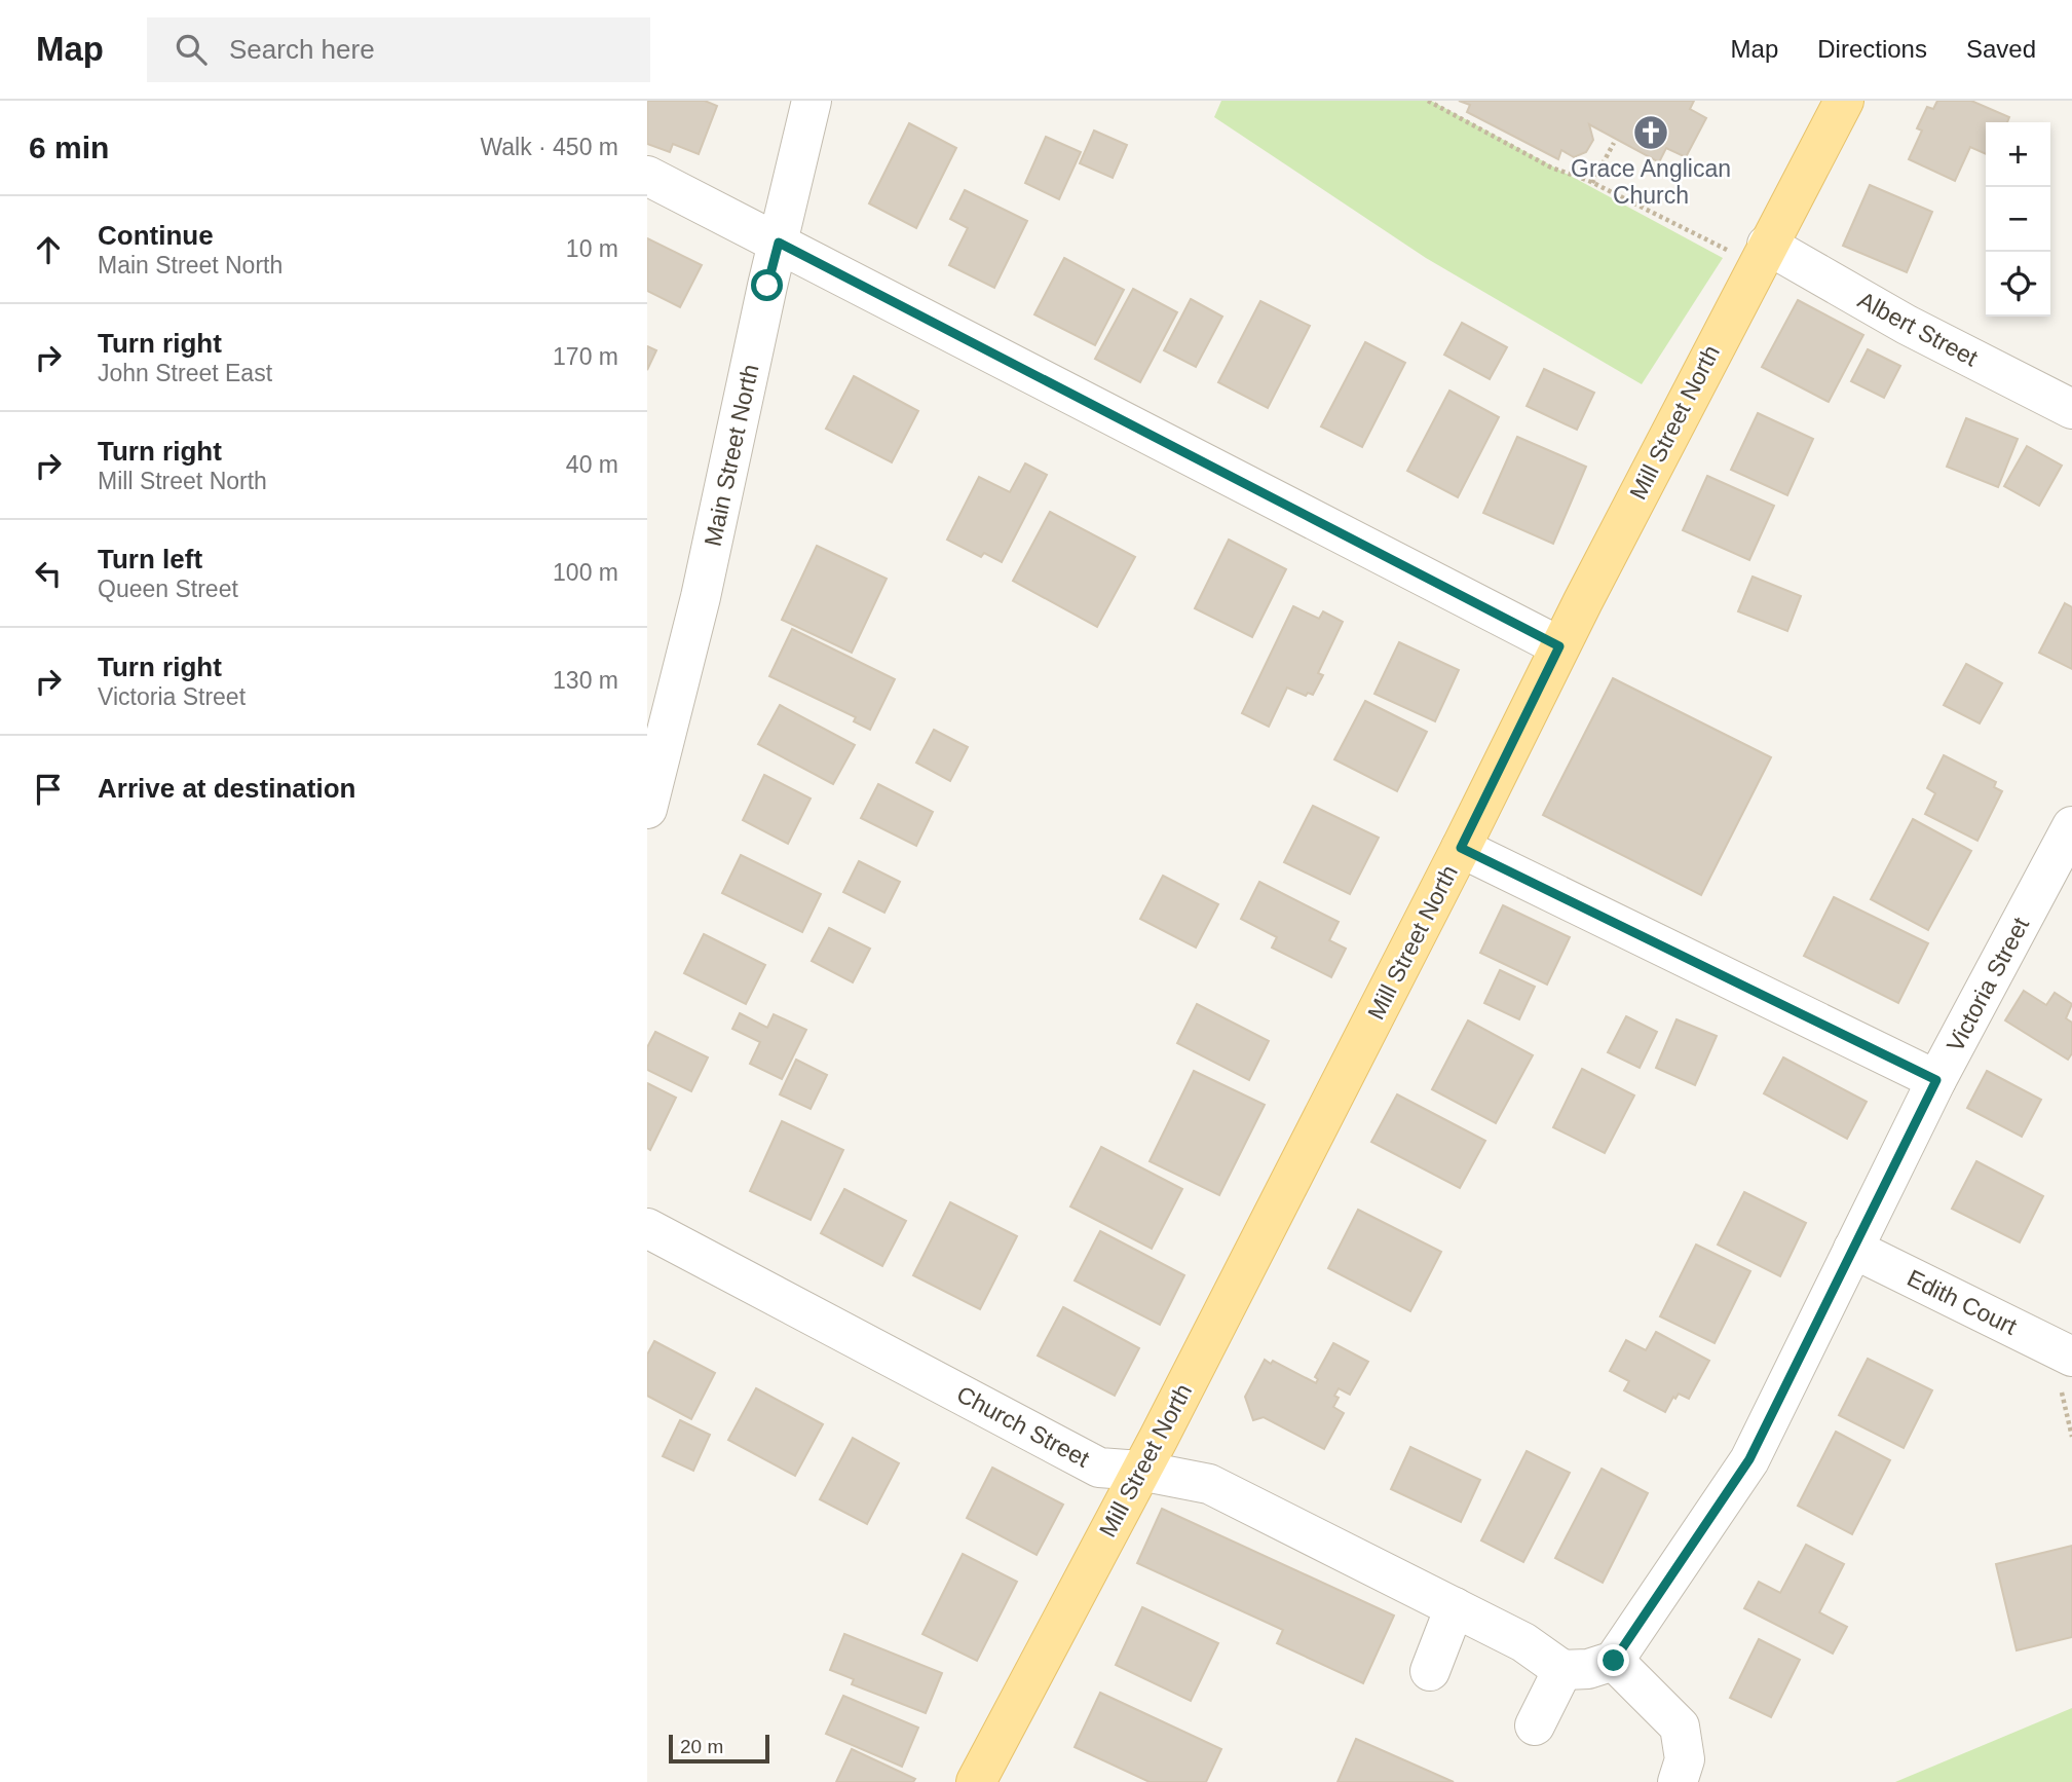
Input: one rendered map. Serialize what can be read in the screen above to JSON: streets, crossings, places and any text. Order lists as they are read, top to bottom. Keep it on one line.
{"streets":{"main road":["Mill Street North"],"street":["Albert Street","Main Street North","Victoria Street","Edith Court","Church Street"]},"crossings":[["Albert Street","Mill Street North"],["Mill Street North","Church Street"],["Victoria Street","Edith Court"]],"places":{"church":["Grace Anglican Church"]},"scale_bar":"20 m","page":{"header":"Map","search":"Search here","nav":["Map","Directions","Saved"],"heading":["6 min","Walk · 450 m"],"map_buttons":["+","−"],"list":[["Continue","Main Street North","10 m"],["Turn right","John Street East","170 m"],["Turn right","Mill Street North","40 m"],["Turn left","Queen Street","100 m"],["Turn right","Victoria Street","130 m"],"Arrive at destination"],"scale":"20 m"}}
